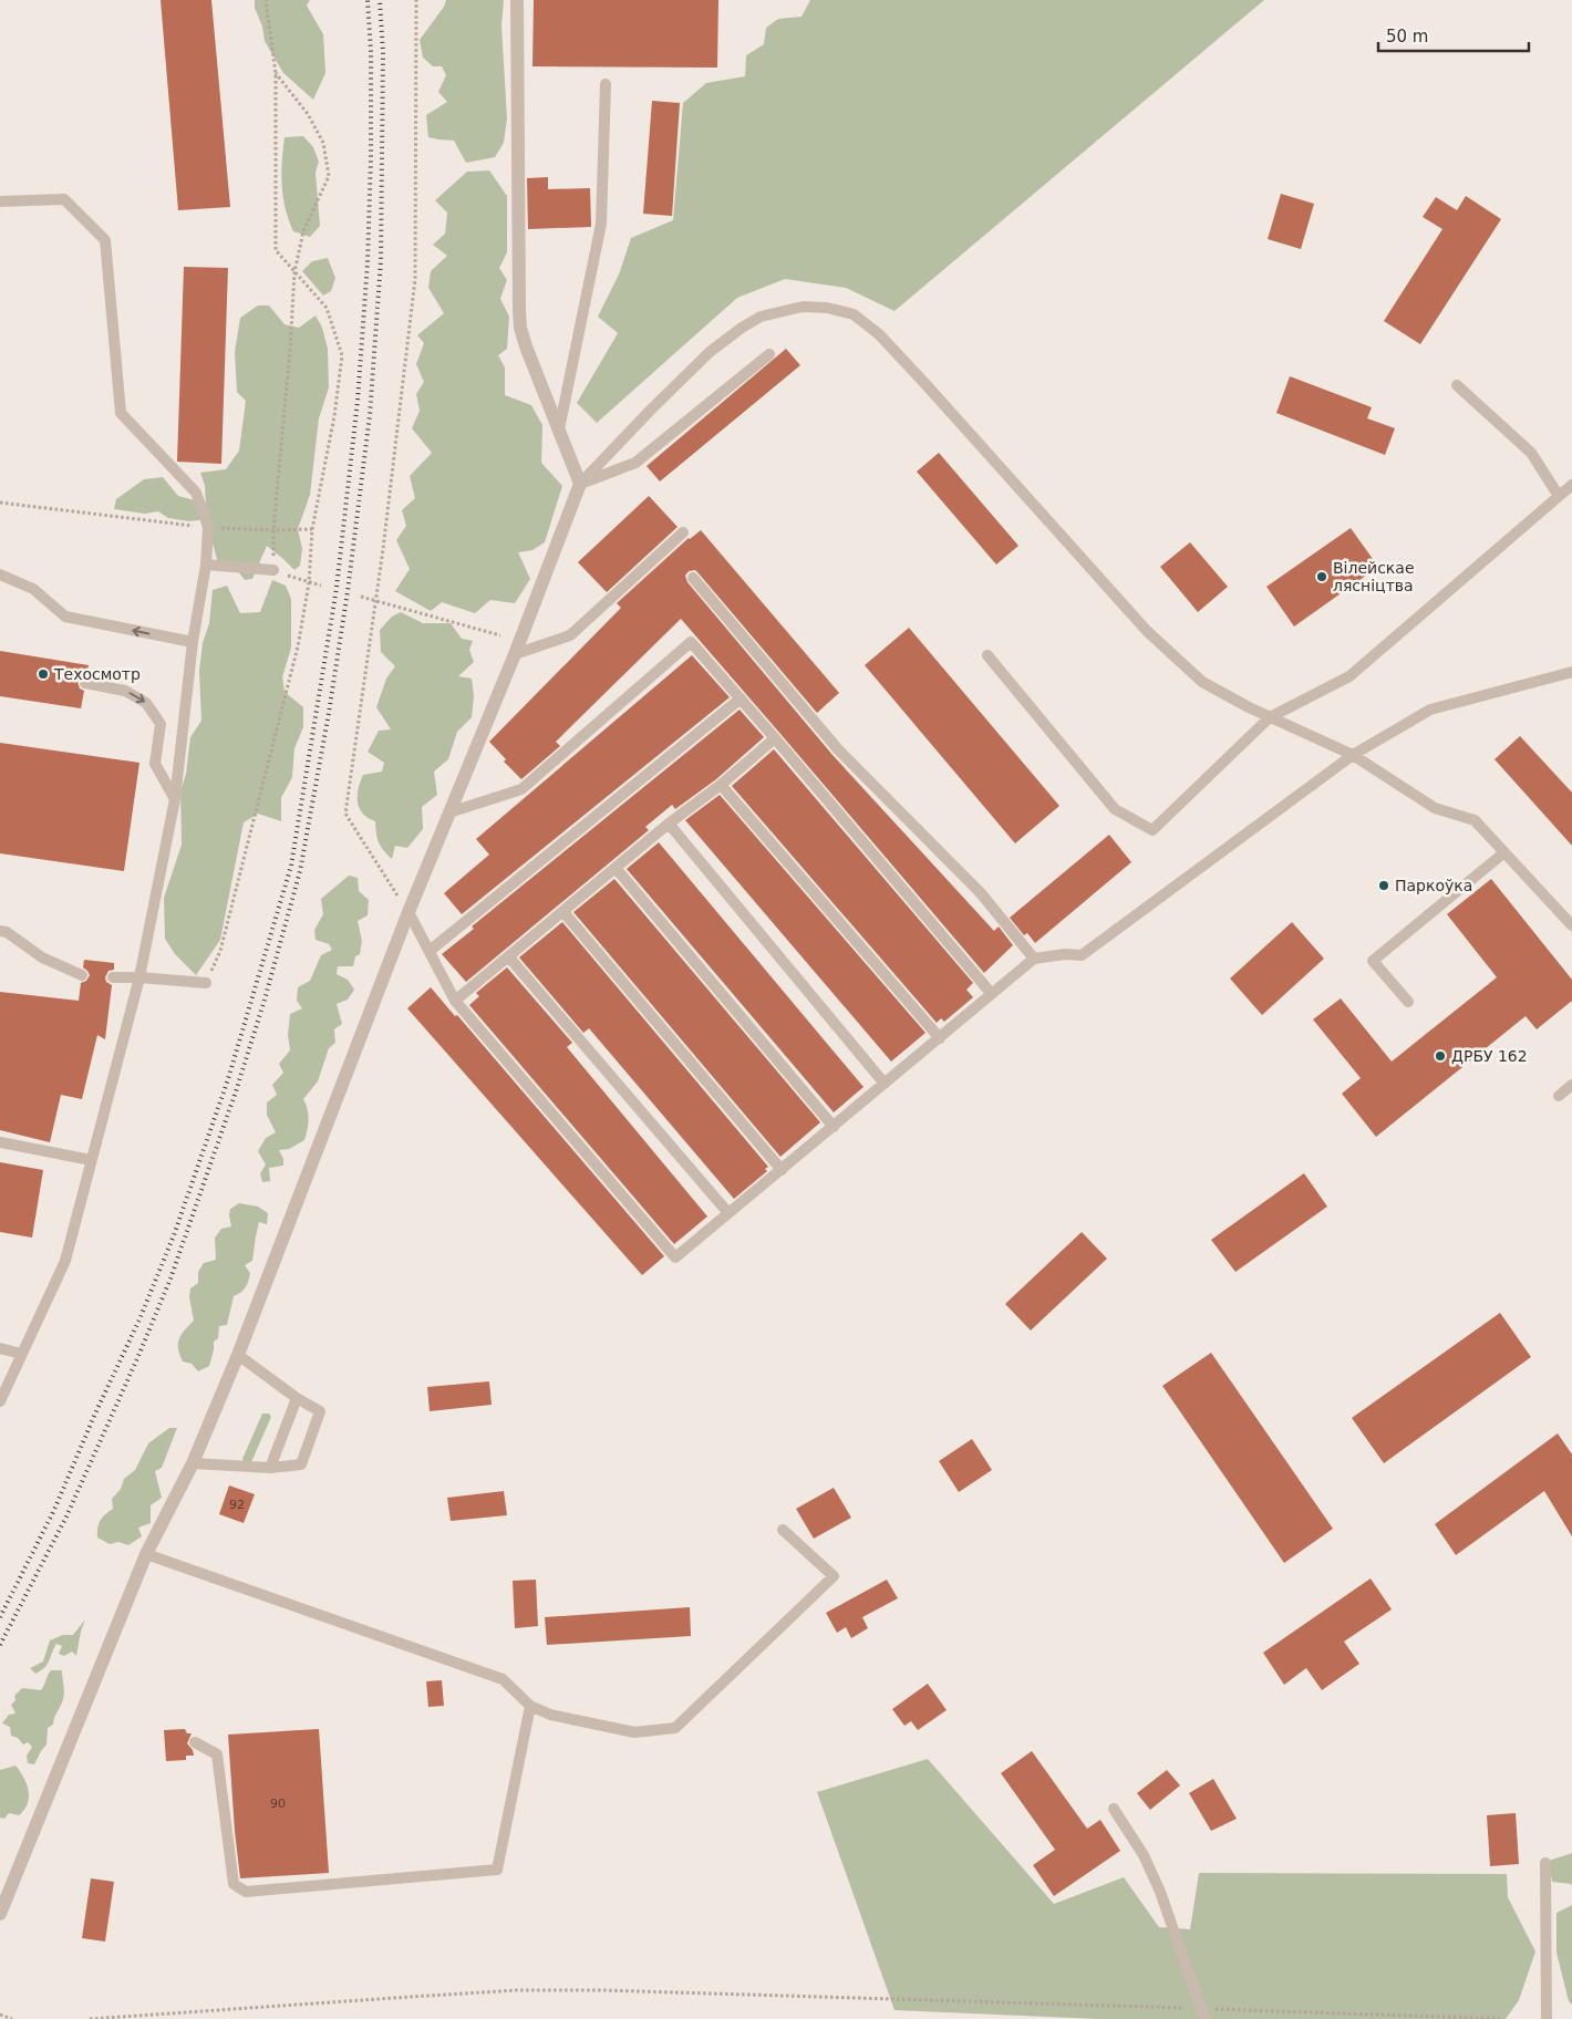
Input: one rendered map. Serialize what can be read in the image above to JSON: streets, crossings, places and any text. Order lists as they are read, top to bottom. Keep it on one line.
{"places":["Вілейскае лясніцтва","Техосмотр","Паркоўка","ДРБУ 162"],"house_numbers":["92","90"],"scale_bar":"50 m"}
